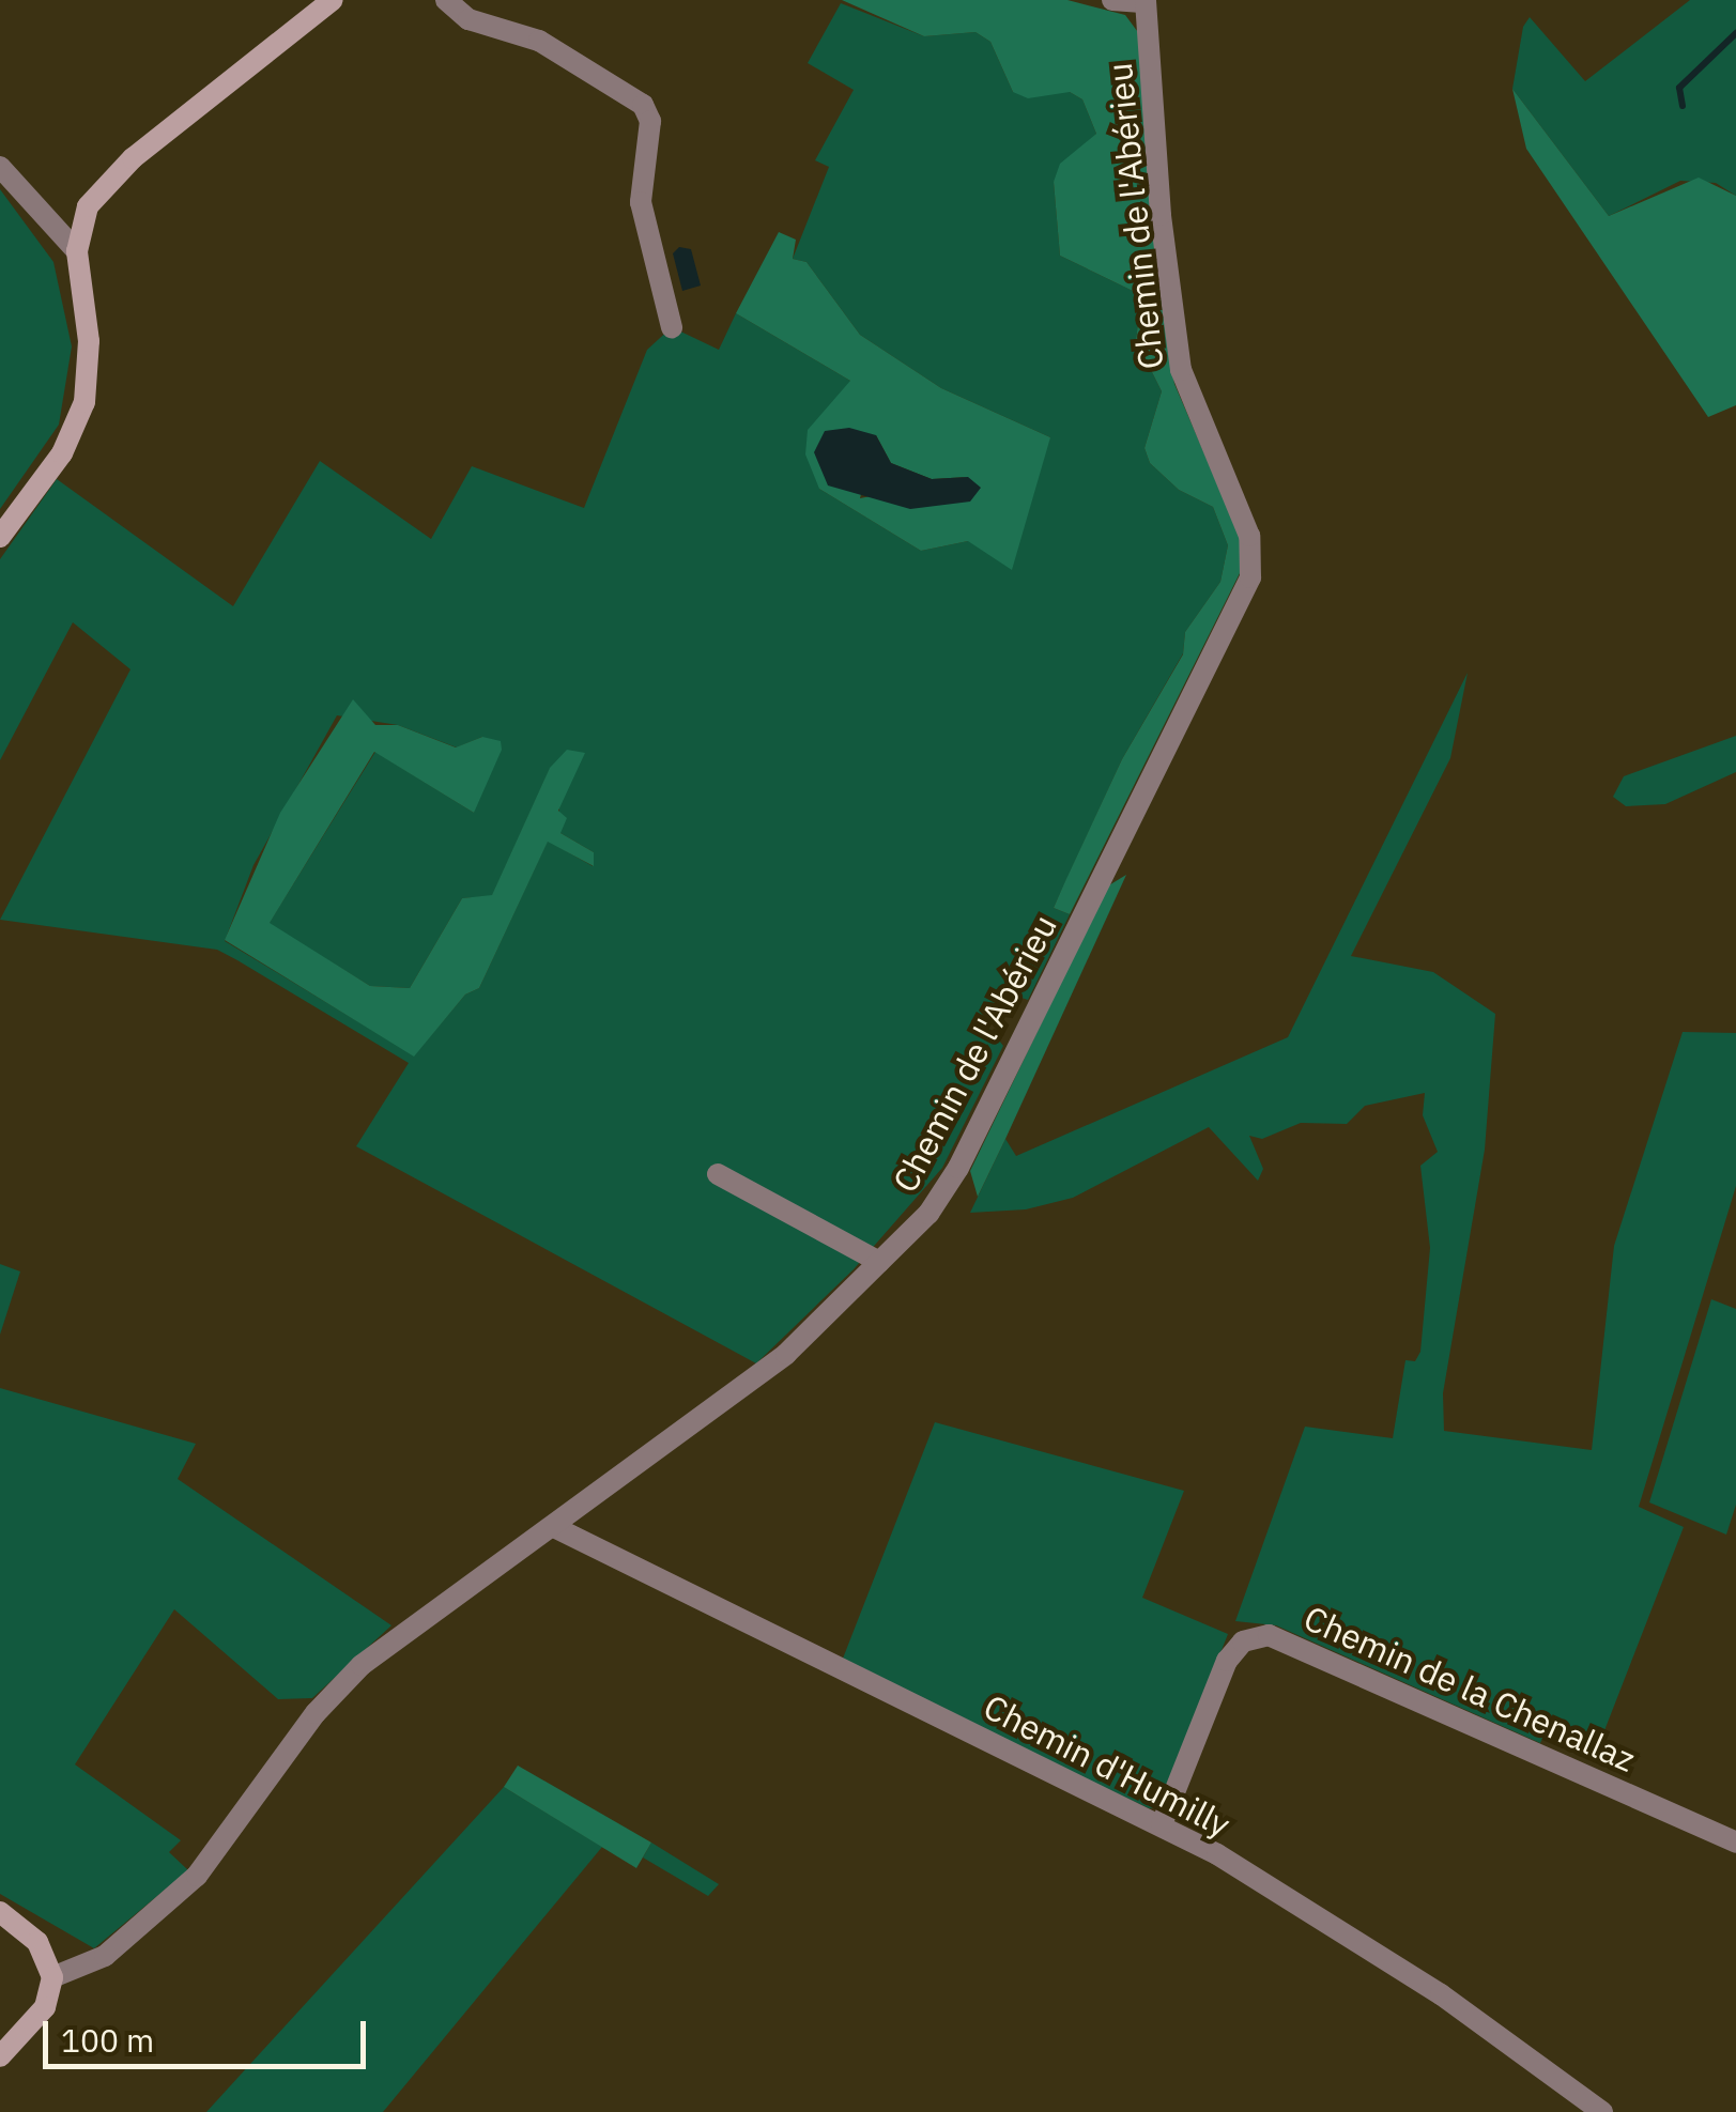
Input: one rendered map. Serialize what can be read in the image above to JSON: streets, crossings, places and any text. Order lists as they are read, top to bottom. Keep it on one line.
{"streets":{"street":["Chemin de l'Abérieu","Chemin de la Chenallaz","Chemin d'Humilly"]},"crossings":[["Chemin de l'Abérieu","Chemin d'Humilly"],["Chemin de la Chenallaz","Chemin d'Humilly"]],"scale_bar":"100 m"}
